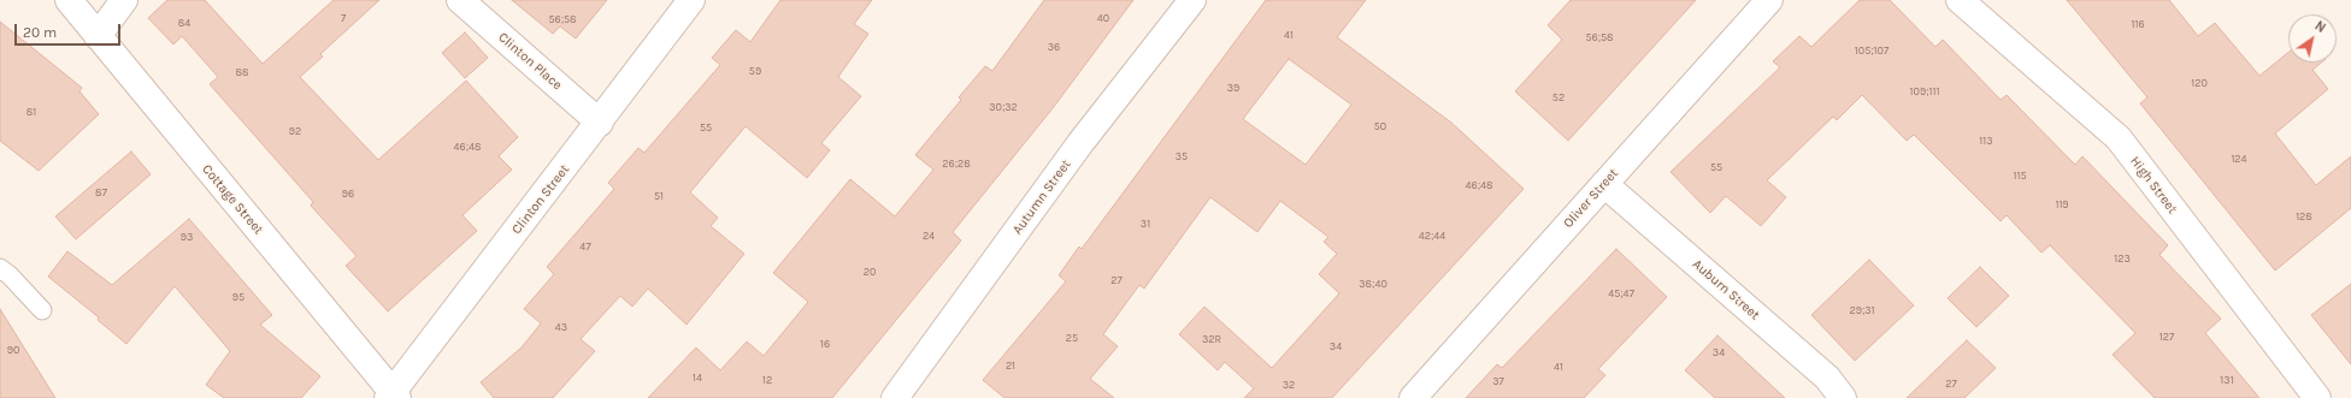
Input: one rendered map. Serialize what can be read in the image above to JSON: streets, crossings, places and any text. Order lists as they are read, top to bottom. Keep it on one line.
{"streets":{"street":["Clinton Place","High Street","Autumn Street","Oliver Street","Cottage Street","Clinton Street","Auburn Street"]},"crossings":[["Clinton Place","Clinton Street"],["Oliver Street","Auburn Street"],["Cottage Street","Clinton Street"]],"house_numbers":["7","40","56;58","84","116","41","56;58","36","105;107","59","88","120","39","109;111","52","30;32","81","50","55","92","113","46;48","35","124","26;28","55","115","46;48","87","96","51","119","128","31","24","42;44","93","47","123","20","27","38;40","45;47","95","29;31","43","127","25","32R","16","34","90","34","21","41","14","12","131","37","27","32"],"scale_bar":"20 m","north":"top right"}
